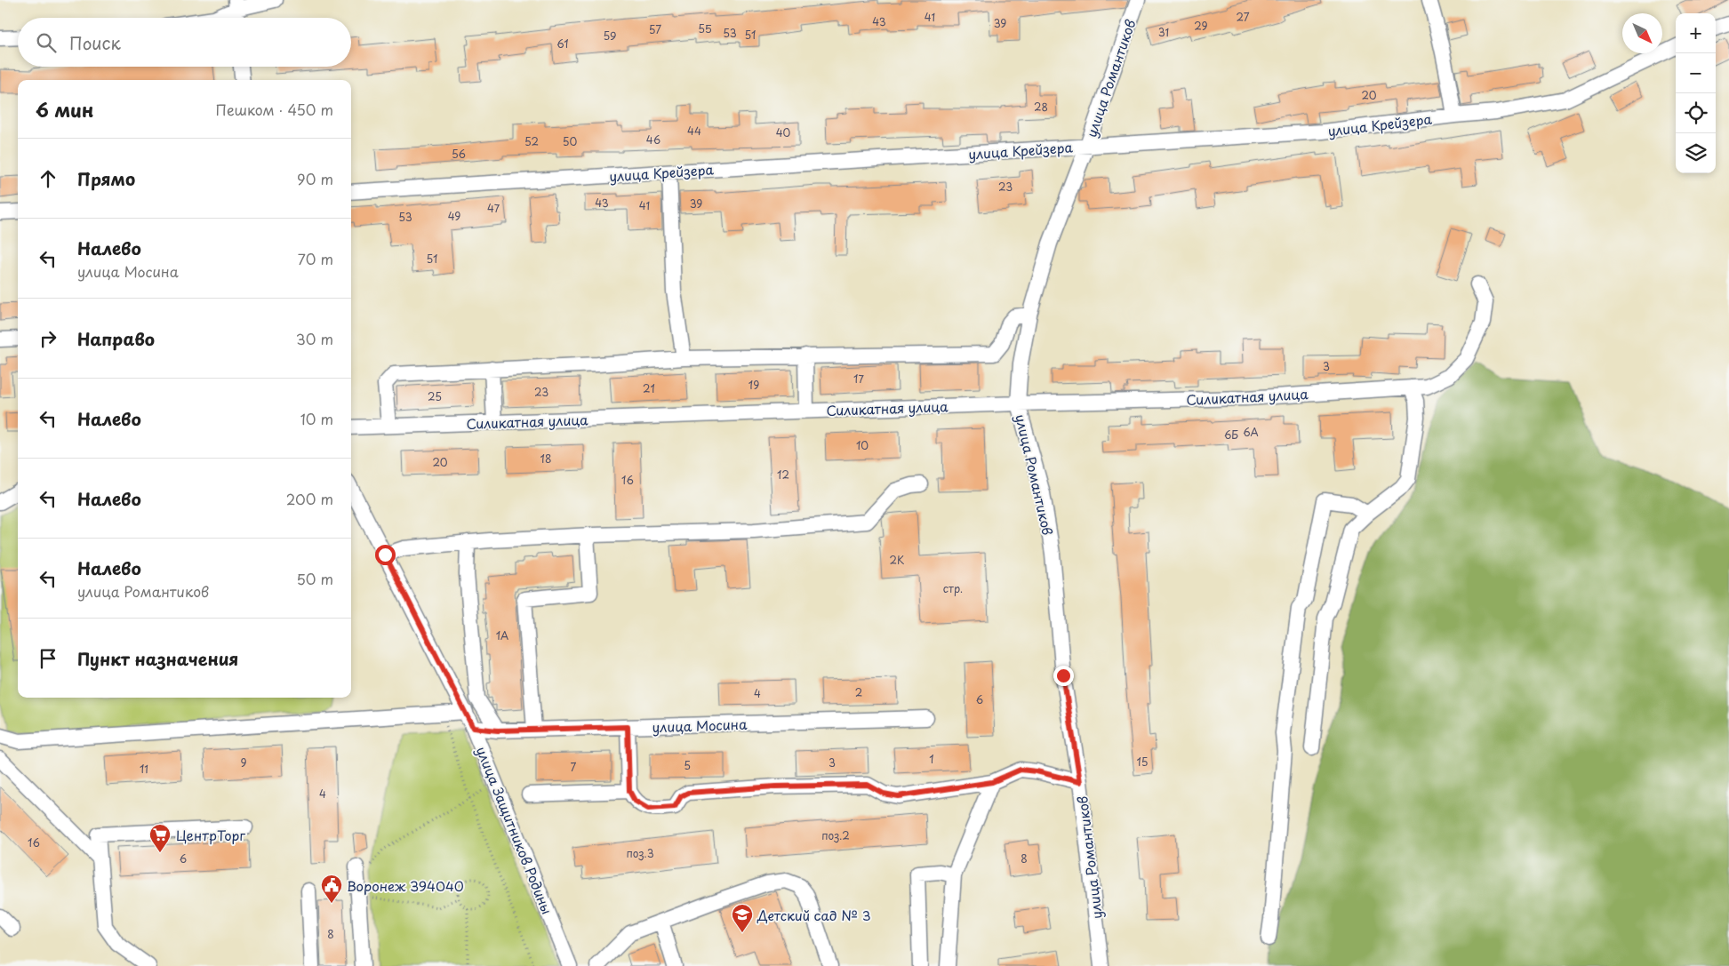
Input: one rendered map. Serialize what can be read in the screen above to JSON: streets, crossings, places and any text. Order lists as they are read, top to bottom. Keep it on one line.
{"streets":{"street":["улица Романтиков","улица Крейзера","Силикатная улица","улица Мосина","улица Защитников Родины"]},"crossings":[["улица Романтиков","улица Крейзера"],["улица Романтиков","Силикатная улица"],["улица Мосина","улица Защитников Родины"]],"places":{"supermarket":["ЦентрТорг"],"public building":["Воронеж 394040"],"school or university":["Детский сад № 3"]},"house_numbers":["41","27","43","39","29","55","57","31","53","51","59","61","20","28","44","40","46","52","50","56","23","43","39","41","47","49","53","51","3","17","19","21","23","25","6А","6Б","10","18","20","12","16","2К","стр.","1А","2","4","6","1","15","9","3","5","7","11","4","поз.2","16","поз.3","6","8","8"],"north":"bottom right","page":{"map_buttons":["+","−"],"search":"Поиск","heading":["6 мин","Пешком · 450 m"],"list":[["Прямо","90 m"],["Налево","улица Мосина","70 m"],["Направо","30 m"],["Налево","10 m"],["Налево","200 m"],["Налево","улица Романтиков","50 m"],"Пункт назначения"]}}
